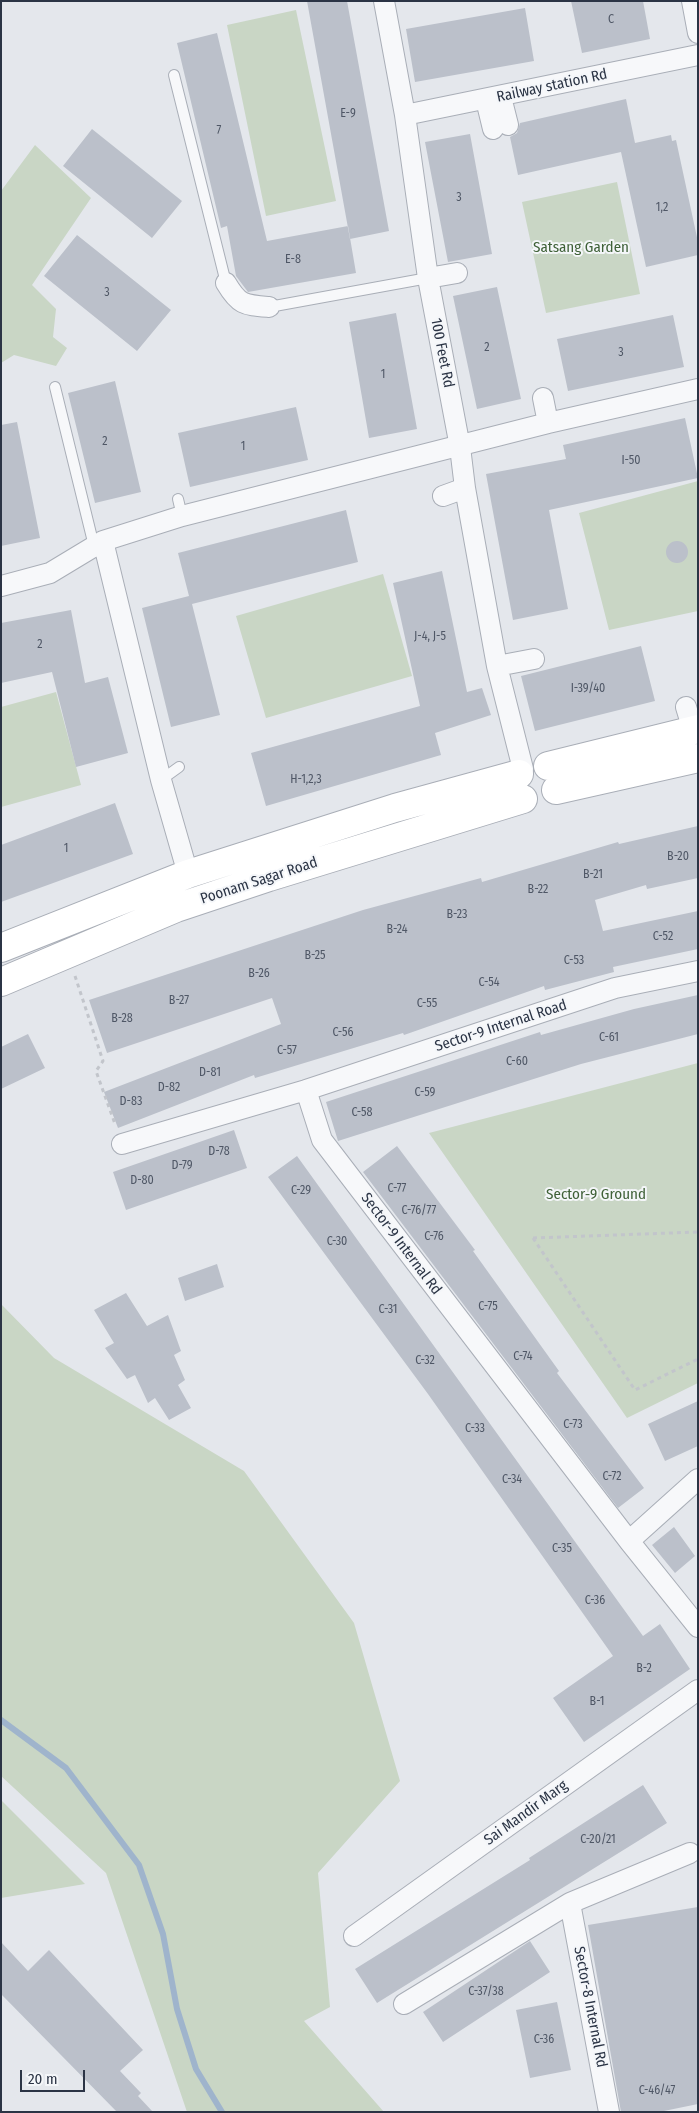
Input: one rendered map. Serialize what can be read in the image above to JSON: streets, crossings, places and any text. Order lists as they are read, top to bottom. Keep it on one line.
{"streets":{"main road":["Poonam Sagar Road"],"street":["Railway station Rd","100 Feet Rd","Sector-9 Internal Road","Sector-9 Internal Rd","Sai Mandir Marg","Sector-8 Internal Rd"]},"crossings":[["Railway station Rd","100 Feet Rd"],["100 Feet Rd","Poonam Sagar Road"],["Sector-9 Internal Road","Sector-9 Internal Rd"]],"parks":["Satsang Garden","Sector-9 Ground"],"house_numbers":["C","E-9","7","3","1,2","E-8","3","2","3","1","2","1","I-50","J-4, J-5","2","I-39/40","H-1,2,3","1","B-20","B-21","B-22","B-23","B-24","C-52","B-25","C-53","B-26","C-54","B-27","C-55","B-28","C-56","C-61","C-57","C-60","D-81","D-82","C-59","D-83","C-58","D-78","D-79","D-80","C-77","C-29","C-76/77","C-76","C-30","C-75","C-31","C-74","C-32","C-73","C-33","C-72","C-34","C-35","C-36","B-2","B-1","C-20/21","C-37/38","C-36","C-46/47"],"scale_bar":"20 m"}
